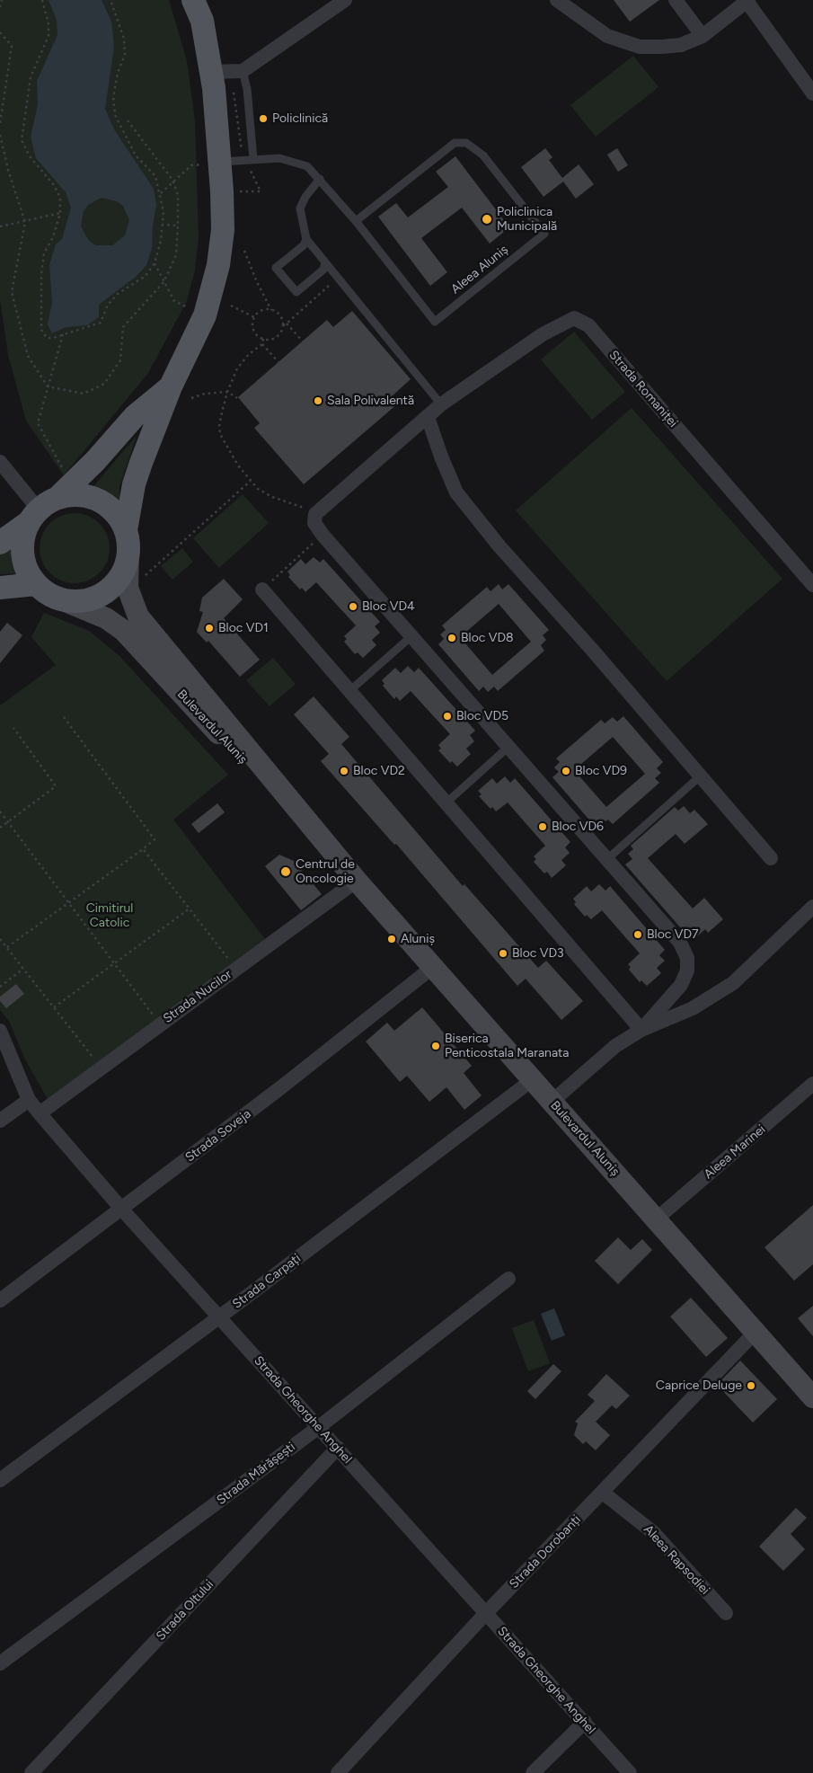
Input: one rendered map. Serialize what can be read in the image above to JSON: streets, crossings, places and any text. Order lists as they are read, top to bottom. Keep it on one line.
{"streets":{"main road":["Bulevardul Aluniș"],"street":["Strada Romaniței","Strada Nucilor","Strada Soveja","Aleea Marinei","Strada Carpați","Strada Gheorghe Anghel","Strada Mărășești","Strada Dorobanți","Aleea Rapsodiei","Strada Oltului"],"lane":["Aleea Aluniș"]},"crossings":[["Bulevardul Aluniș","Strada Nucilor"],["Bulevardul Aluniș","Strada Soveja"],["Bulevardul Aluniș","Aleea Marinei"],["Bulevardul Aluniș","Strada Carpați"],["Bulevardul Aluniș","Strada Dorobanți"],["Strada Nucilor","Strada Gheorghe Anghel"],["Strada Soveja","Strada Gheorghe Anghel"],["Strada Carpați","Strada Gheorghe Anghel"],["Strada Gheorghe Anghel","Strada Mărășești"],["Strada Gheorghe Anghel","Strada Dorobanți"],["Strada Gheorghe Anghel","Strada Oltului"],["Strada Dorobanți","Aleea Rapsodiei"]],"parks":["Cimitirul Catolic"],"places":["Policlinică","Policlinica Municipală","Sala Polivalentă","Bloc VD4","Bloc VD1","Bloc VD8","Bloc VD5","Bloc VD2","Bloc VD9","Bloc VD6","Centrul de Oncologie","Bloc VD7","Aluniș","Bloc VD3","Biserica Penticostala Maranata","Caprice Deluge"]}
